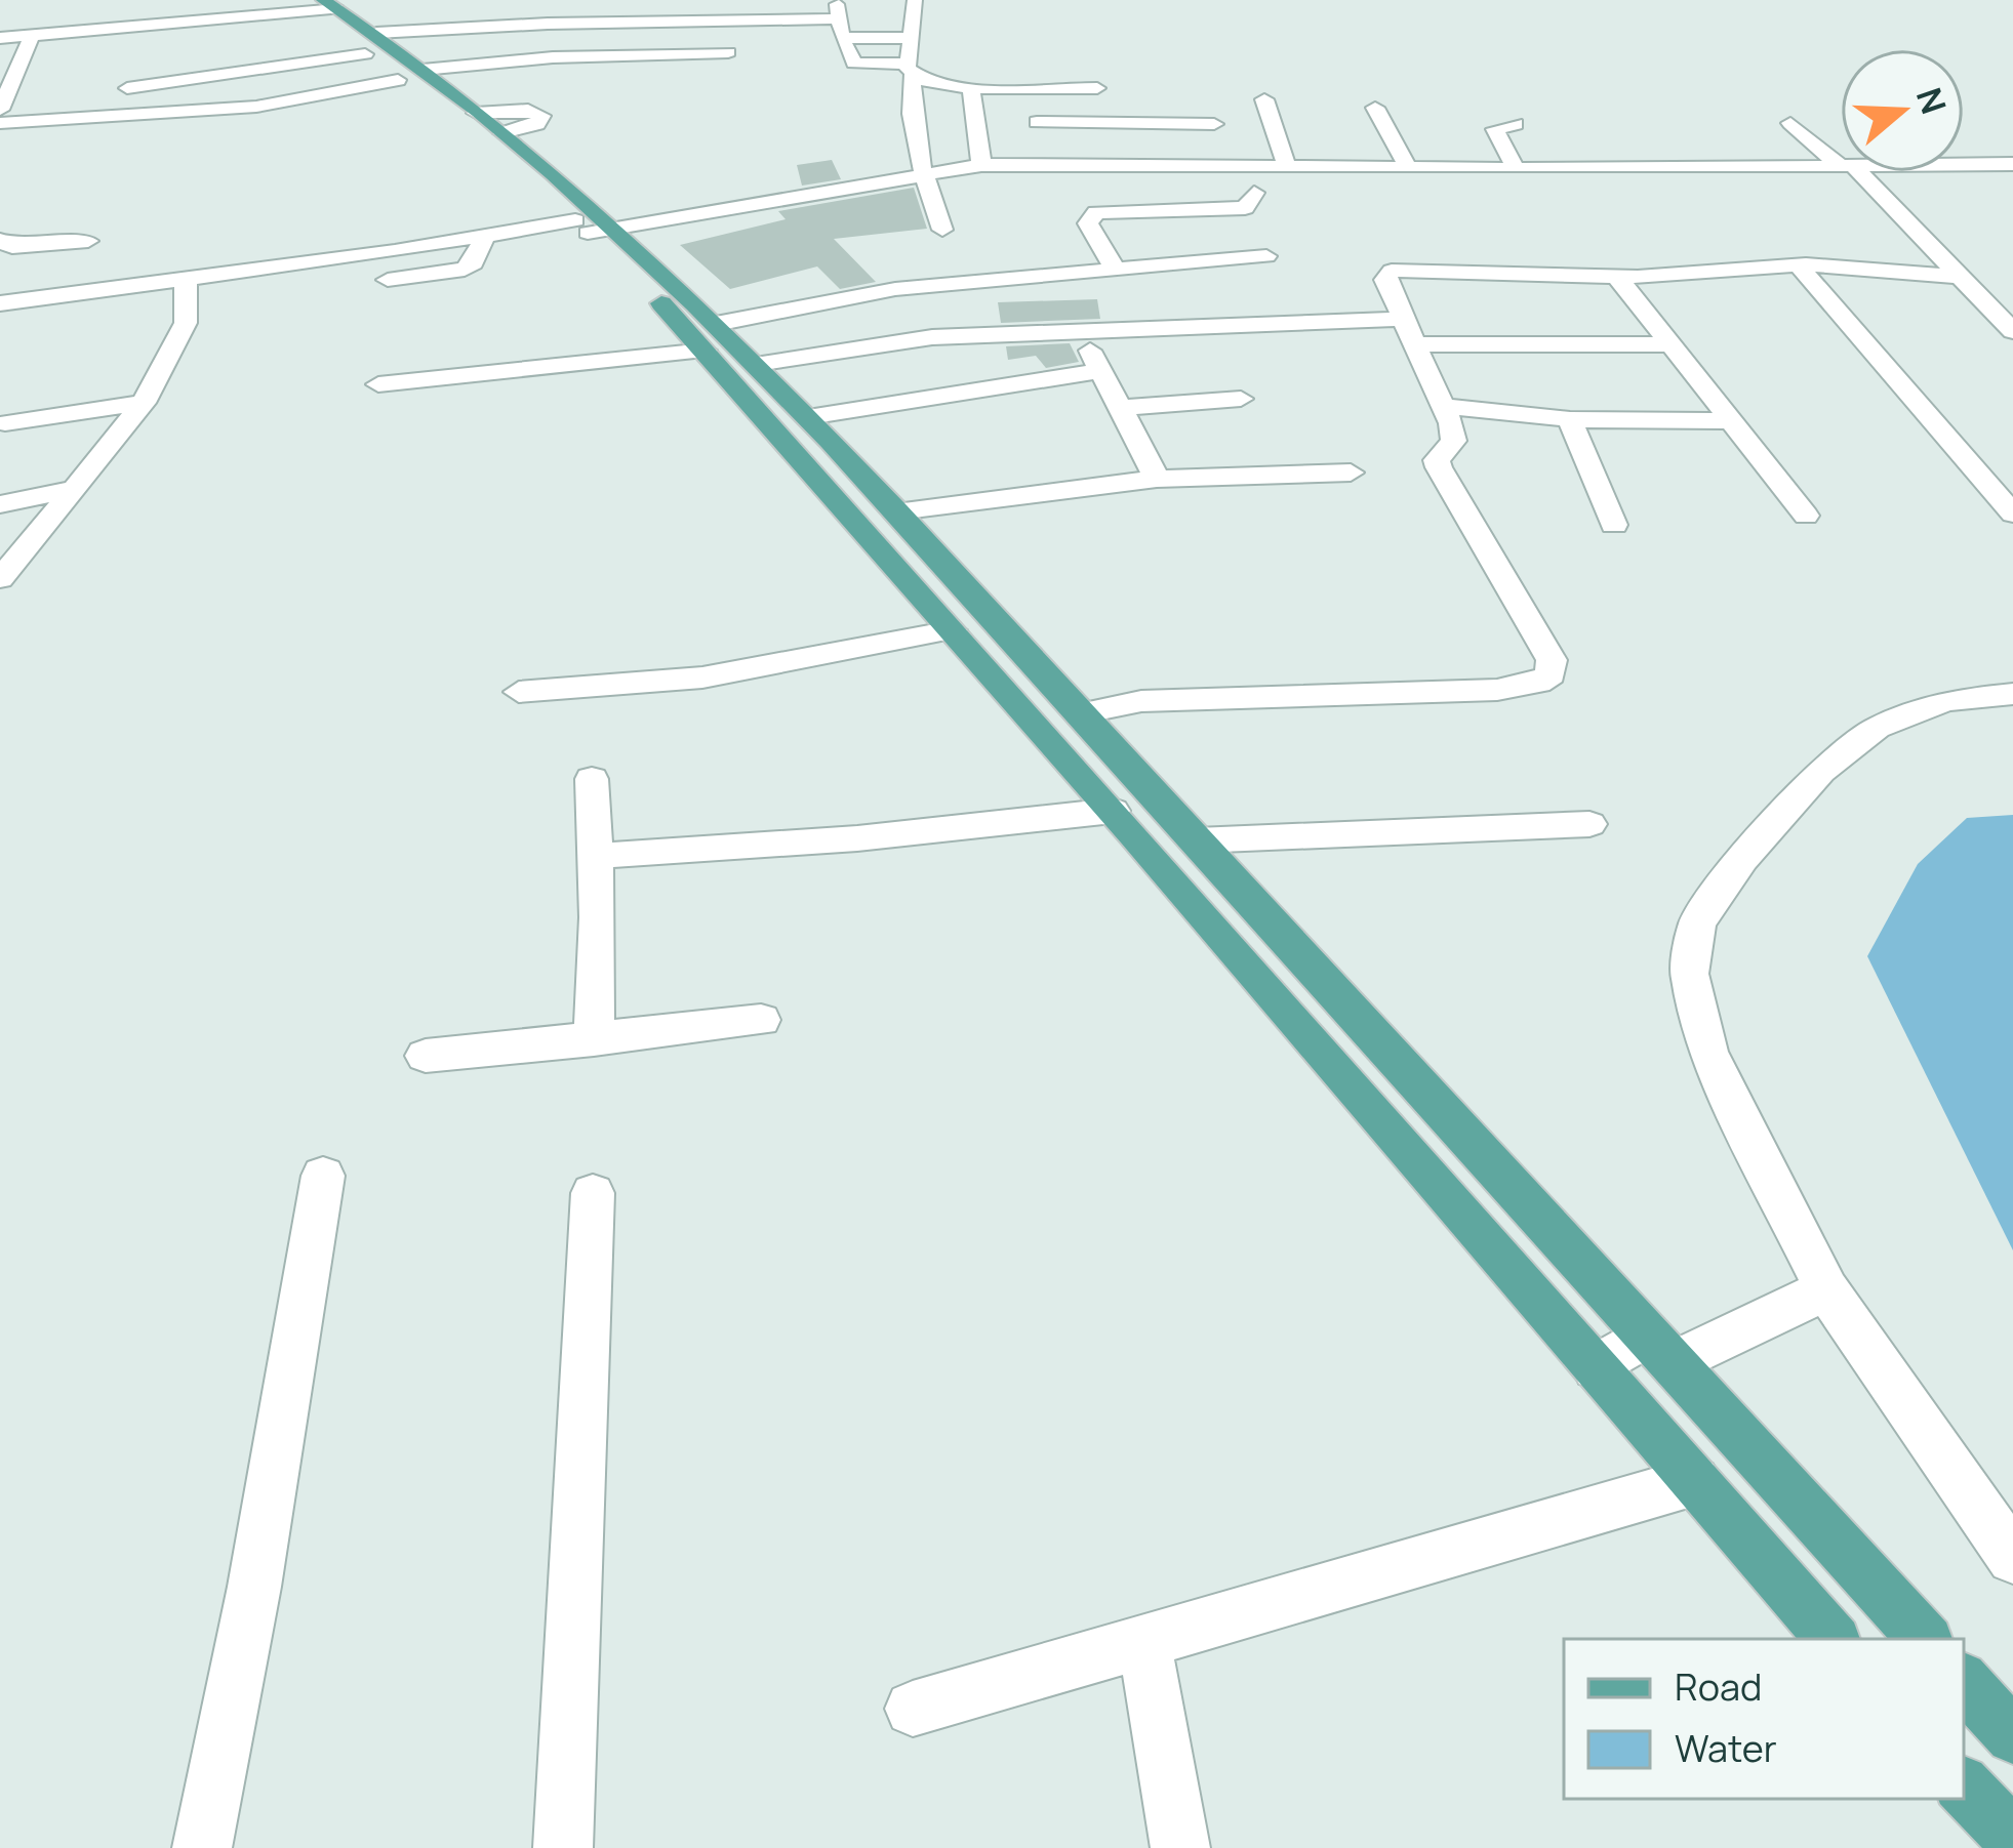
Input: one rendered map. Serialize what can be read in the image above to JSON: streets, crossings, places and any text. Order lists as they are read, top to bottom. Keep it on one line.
{"legend":["Road","Water"],"north":"right"}
